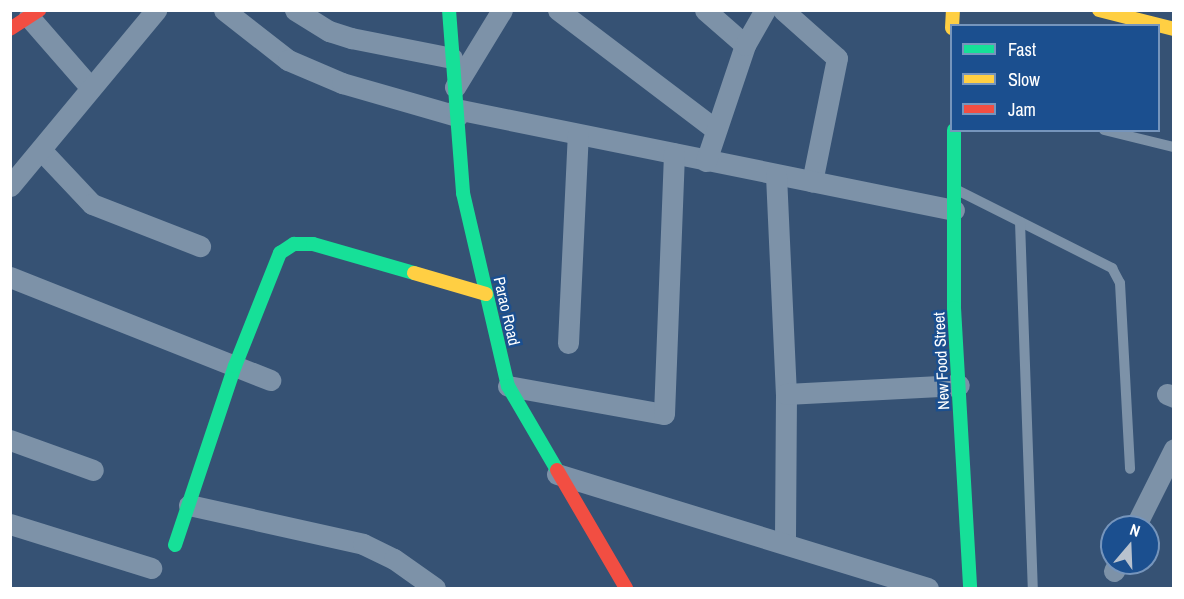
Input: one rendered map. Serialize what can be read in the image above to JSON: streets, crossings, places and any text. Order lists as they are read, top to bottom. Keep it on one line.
{"streets":{"street":["Parao Road","New Food Street"]},"legend":["Fast","Slow","Jam"],"north":"top"}
